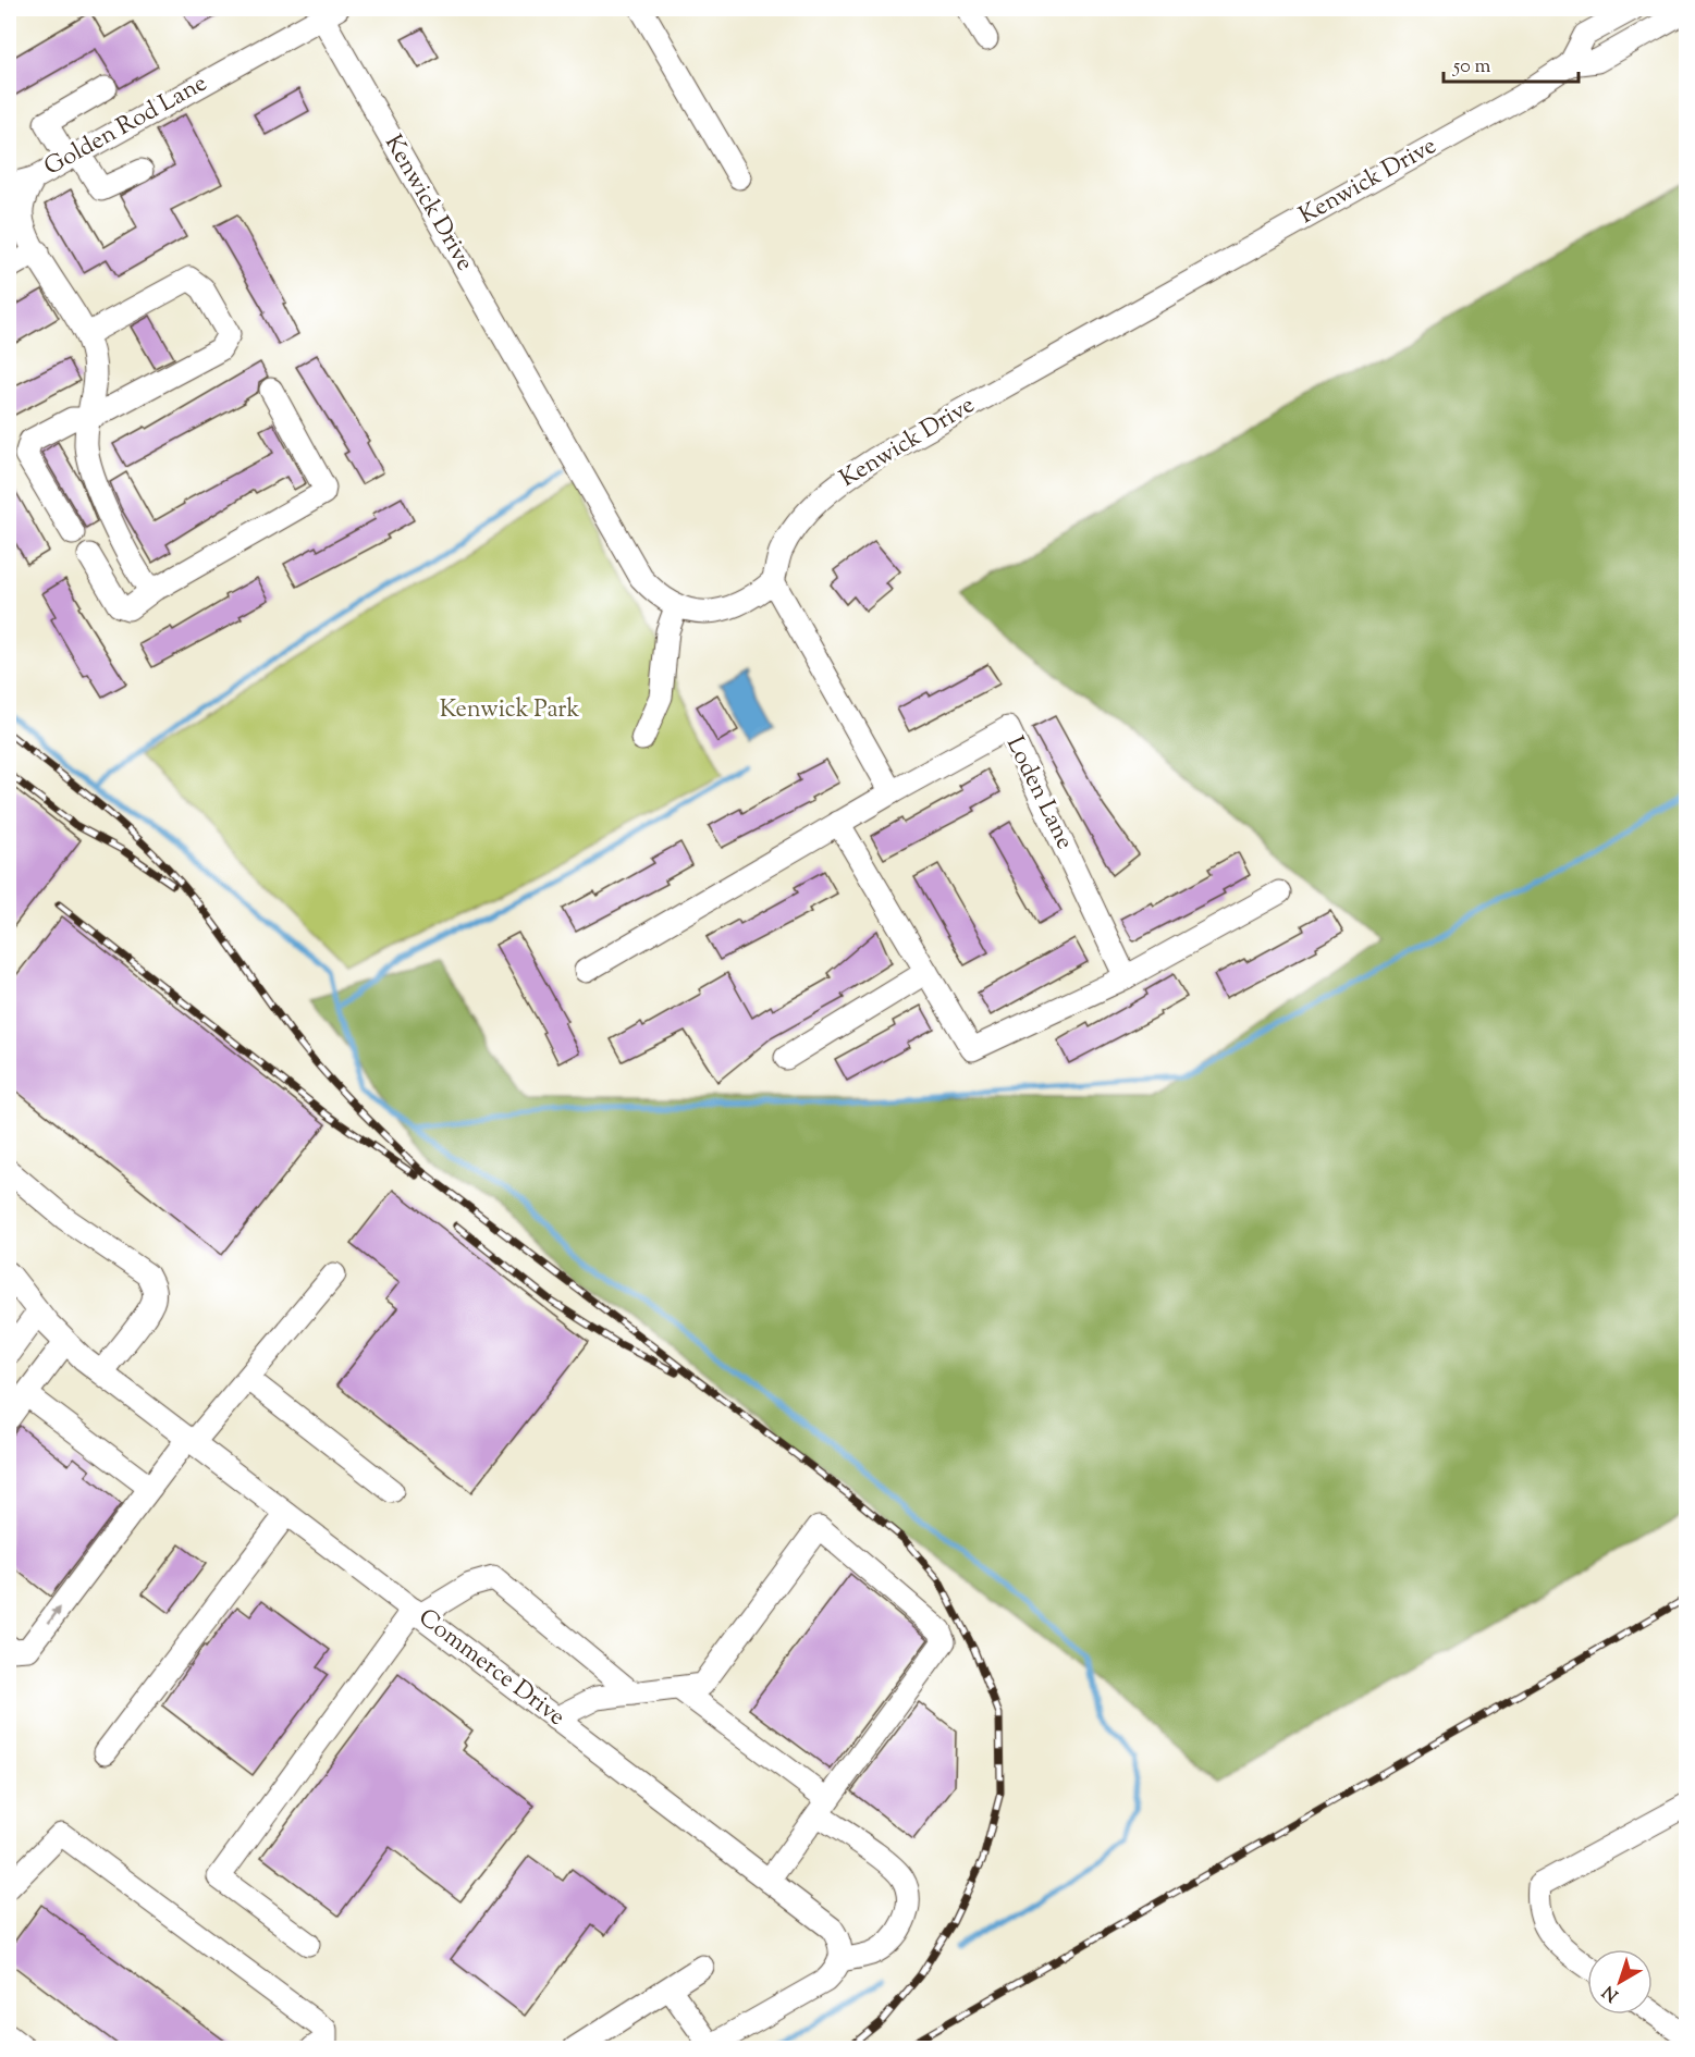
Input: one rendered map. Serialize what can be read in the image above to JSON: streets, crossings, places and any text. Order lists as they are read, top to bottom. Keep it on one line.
{"streets":{"street":["Golden Rod Lane","Kenwick Drive","Loden Lane","Commerce Drive"]},"crossings":[["Golden Rod Lane","Kenwick Drive"]],"parks":["Kenwick Park"],"scale_bar":"50 m","north":"bottom left"}
